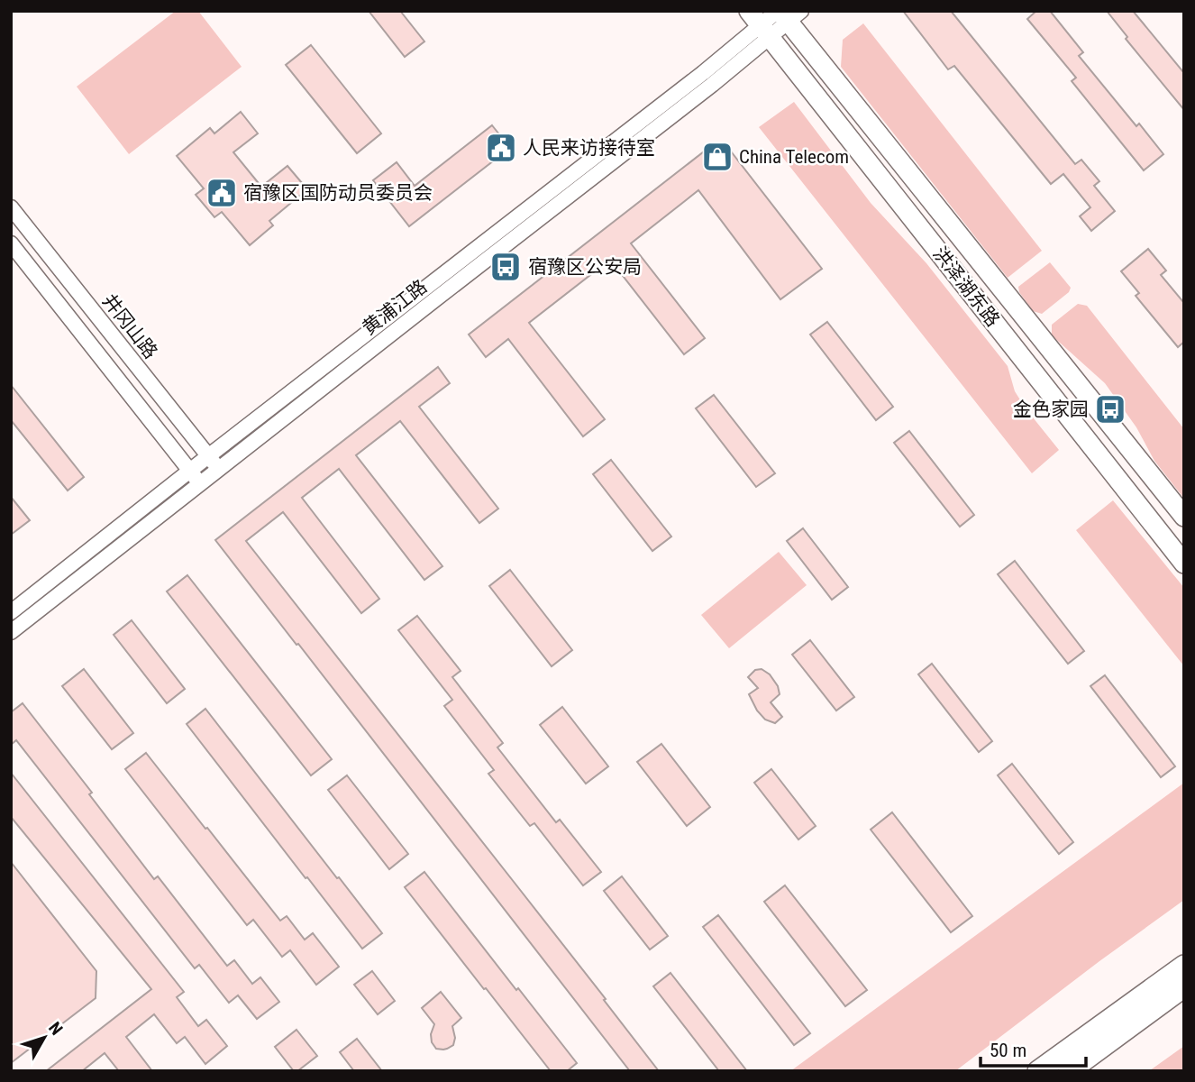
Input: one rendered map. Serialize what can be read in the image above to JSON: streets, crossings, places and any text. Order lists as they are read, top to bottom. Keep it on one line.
{"streets":{"main road":["洪泽湖东路"],"street":["黄浦江路","井冈山路"]},"crossings":[["洪泽湖东路","黄浦江路"],["黄浦江路","井冈山路"]],"places":{"public building":["人民来访接待室","宿豫区国防动员委员会"],"shop":["China Telecom"],"bus stop":["宿豫区公安局","金色家园"]},"scale_bar":"50 m","north":"top right"}
